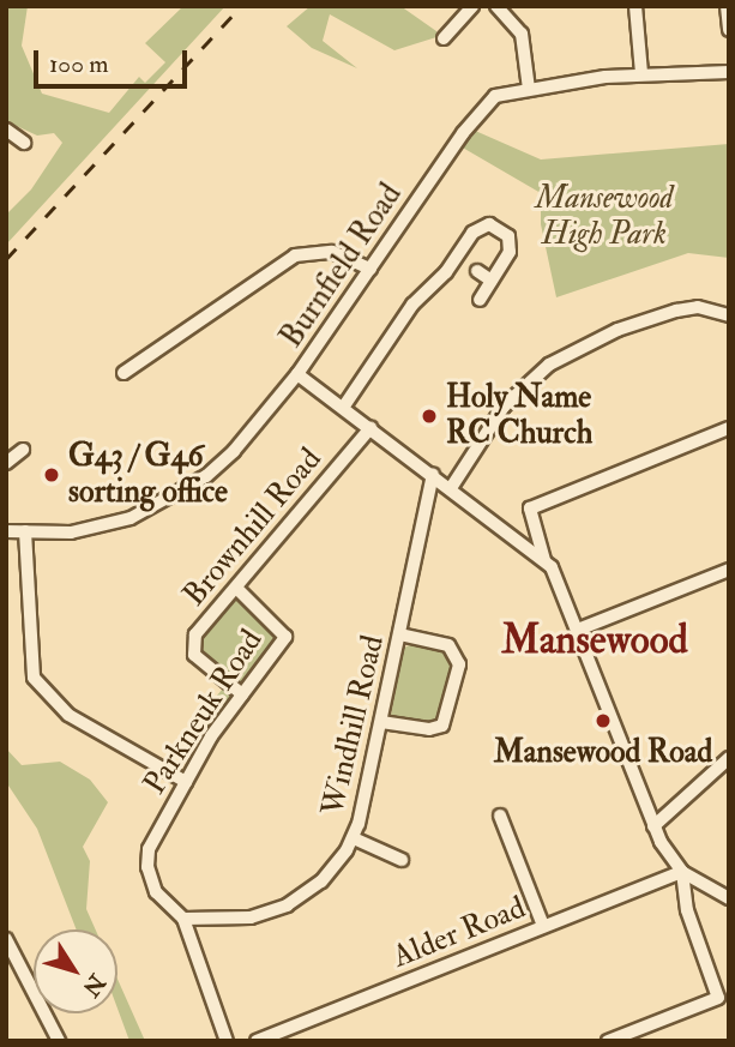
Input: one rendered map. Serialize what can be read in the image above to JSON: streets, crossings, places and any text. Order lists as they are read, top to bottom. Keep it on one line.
{"streets":{"street":["Burnfield Road","Brownhill Road","Parkneuk Road","Windhill Road","Alder Road"]},"crossings":[["Brownhill Road","Parkneuk Road"],["Parkneuk Road","Windhill Road"]],"districts":["Mansewood"],"parks":["Mansewood High Park"],"places":["Holy Name RC Church","G43 / G46 sorting office","Mansewood Road"],"scale_bar":"100 m","north":"bottom right"}
